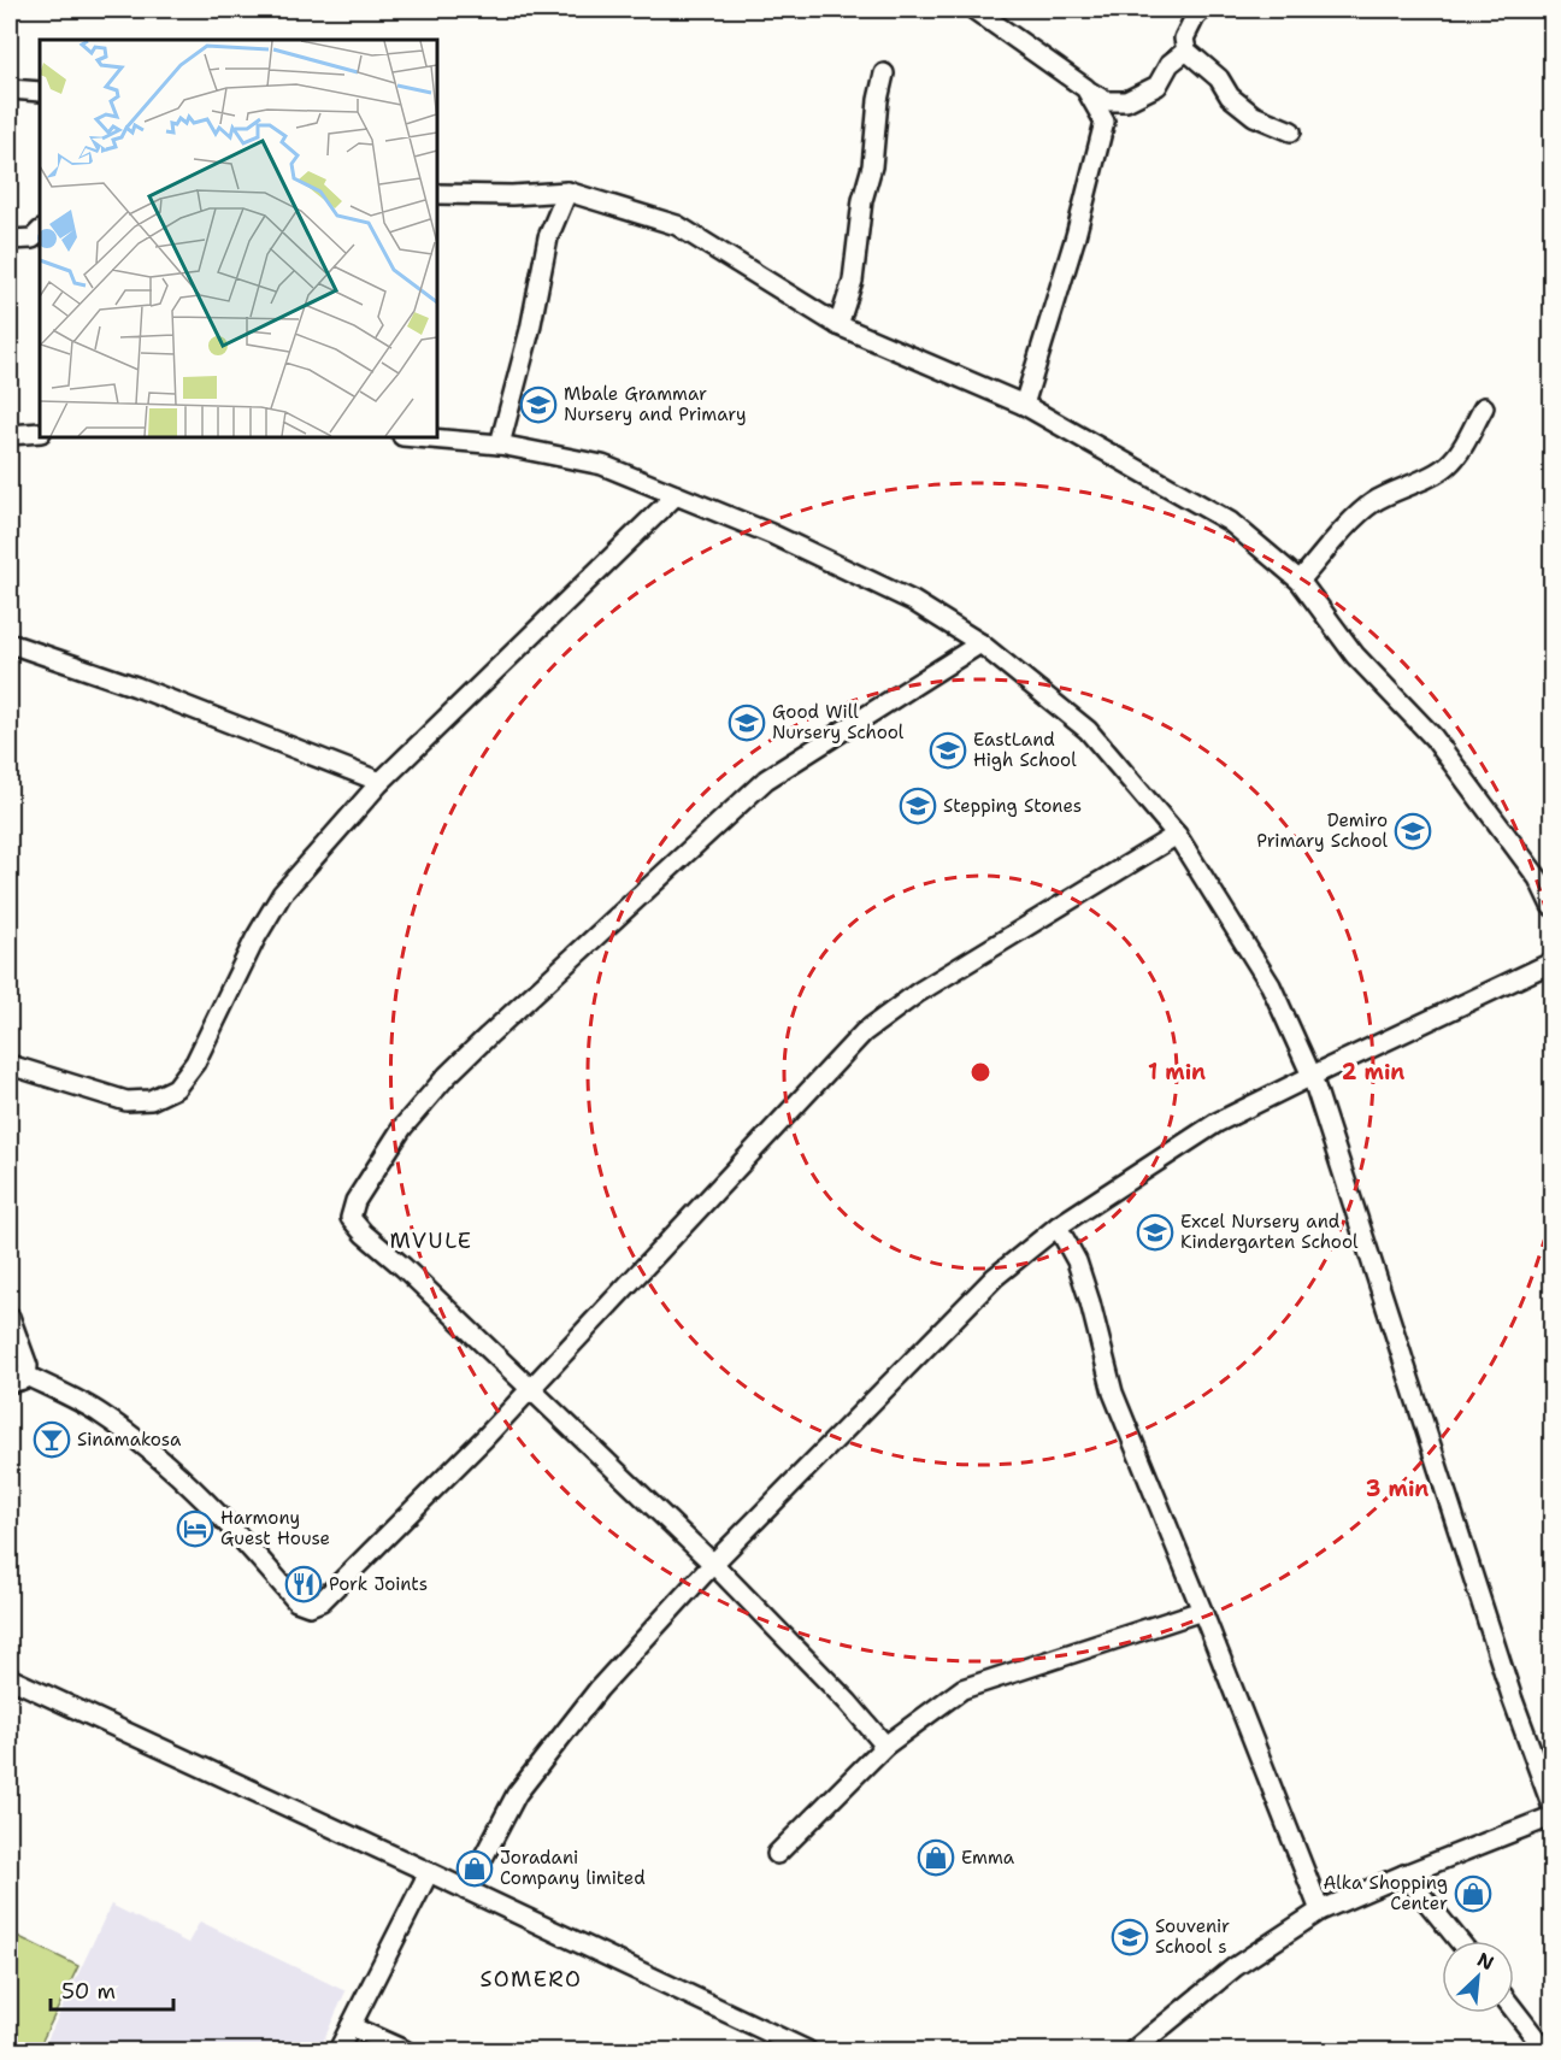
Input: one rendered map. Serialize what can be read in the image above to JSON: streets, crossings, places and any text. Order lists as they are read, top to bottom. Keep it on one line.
{"districts":["MVULE","SOMERO"],"places":{"school or university":["Mbale Grammar Nursery and Primary","Good Will Nursery School","EastLand High School","Stepping Stones","Demiro Primary School","Excel Nursery and Kindergarten School","Souvenir School s"],"bar":["Sinamakosa"],"hotel":["Harmony Guest House"],"restaurant":["Pork Joints"],"shop":["Emma","Joradani Company limited","Alka Shopping Center"]},"scale_bar":"50 m","north":"top right","rings":["1 min","2 min","3 min"]}
